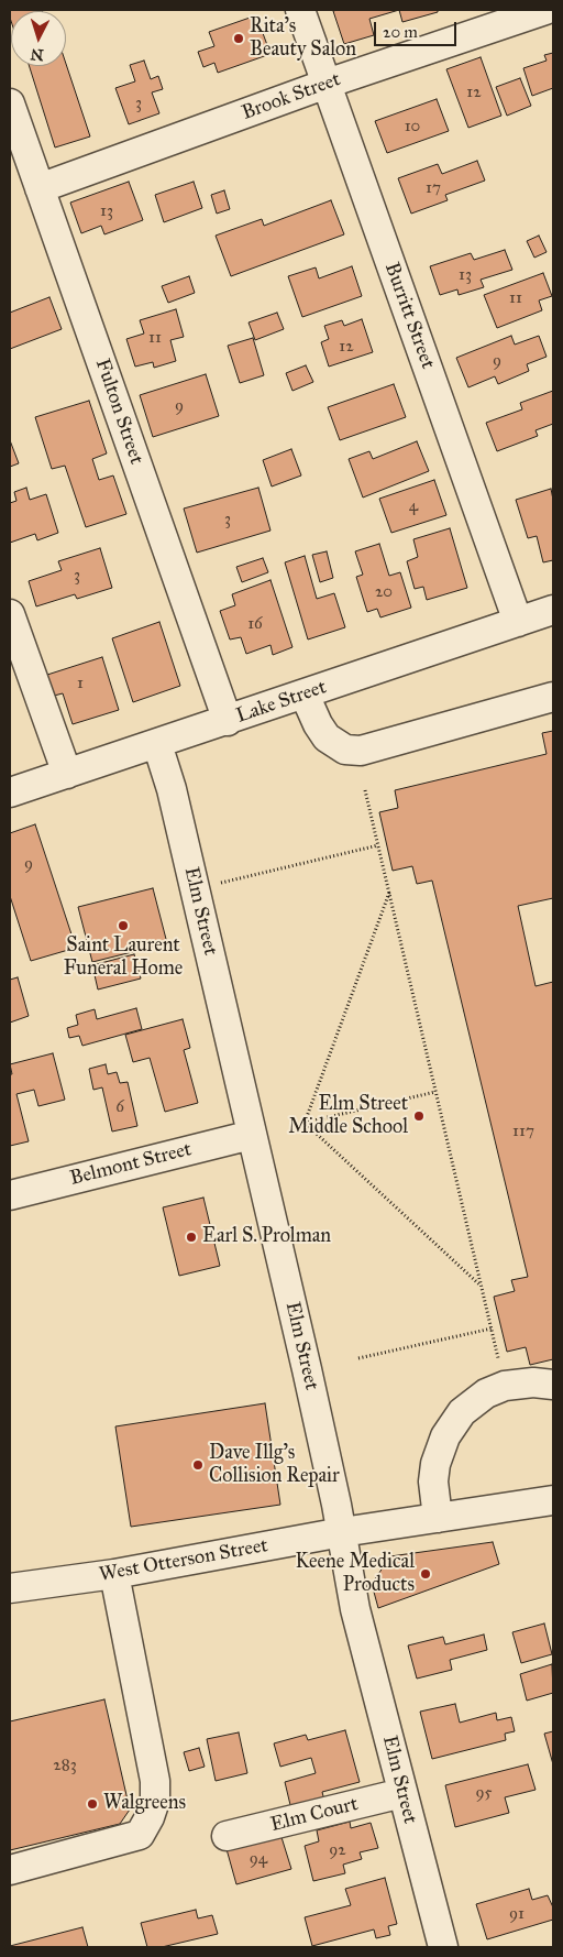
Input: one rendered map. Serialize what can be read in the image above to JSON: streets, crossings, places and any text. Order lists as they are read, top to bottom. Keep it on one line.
{"streets":{"street":["Brook Street","Burritt Street","Fulton Street","Lake Street","Elm Street","Belmont Street","West Otterson Street","Elm Court"]},"crossings":[["Brook Street","Burritt Street"],["Brook Street","Fulton Street"],["Burritt Street","Lake Street"],["Fulton Street","Lake Street"],["Lake Street","Elm Street"],["Elm Street","Belmont Street"],["Elm Street","West Otterson Street"],["Elm Street","Elm Court"]],"places":["Rita's Beauty Salon","Saint Laurent Funeral Home","Elm Street Middle School","Earl S. Prolman","Dave Illg's Collision Repair","Keene Medical Products","Walgreens"],"house_numbers":["12","3","10","17","13","13","11","11","12","9","9","4","3","3","20","16","1","9","6","117","283","95","92","94","91"],"scale_bar":"20 m","north":"bottom"}
